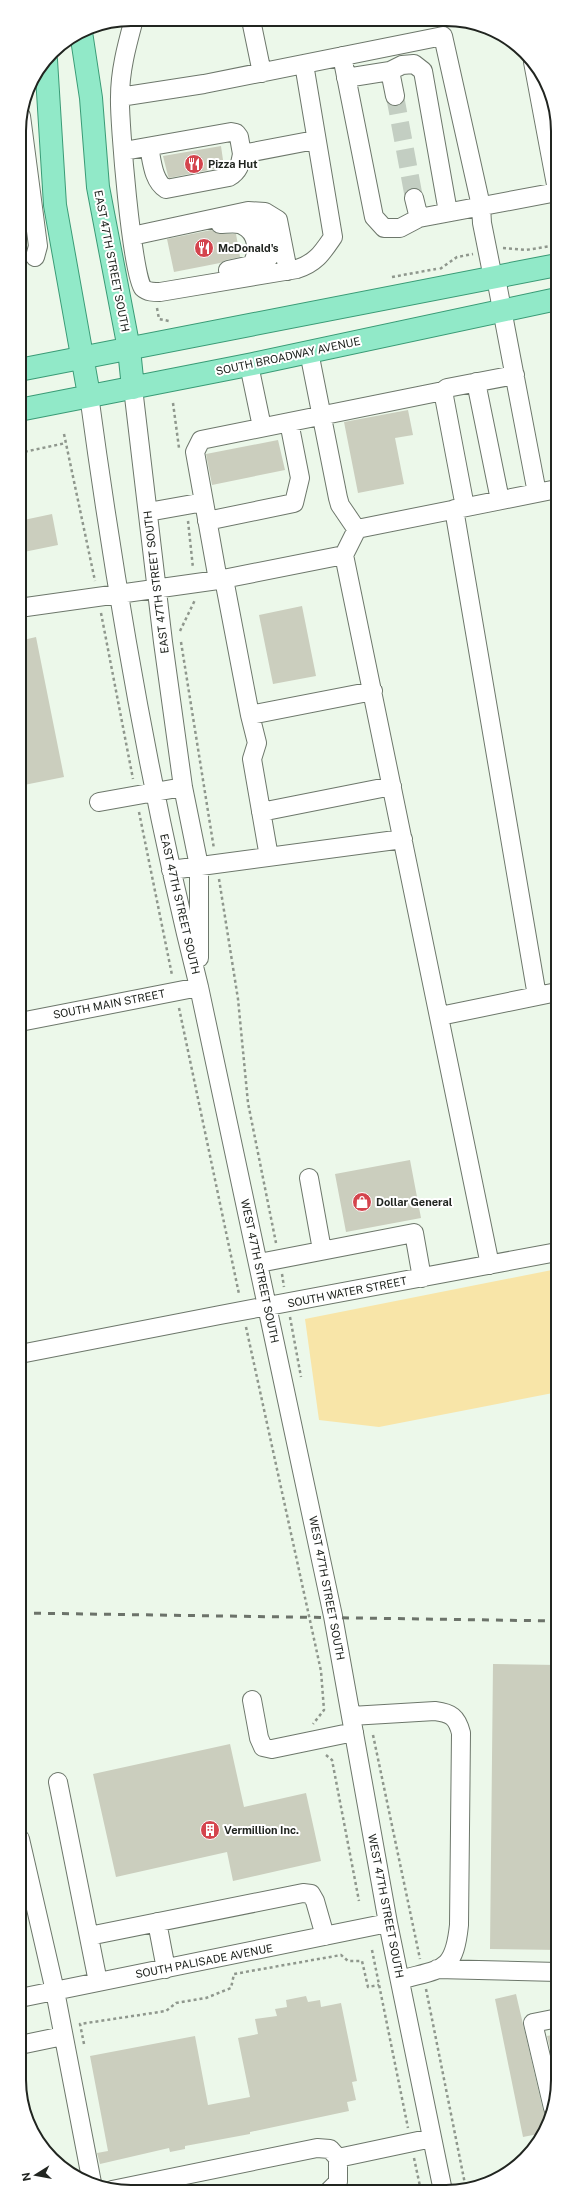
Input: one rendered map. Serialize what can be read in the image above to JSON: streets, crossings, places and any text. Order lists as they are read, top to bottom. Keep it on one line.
{"streets":{"main road":["EAST 47TH STREET SOUTH","SOUTH BROADWAY AVENUE"],"street":["SOUTH MAIN STREET","WEST 47TH STREET SOUTH","SOUTH WATER STREET","SOUTH PALISADE AVENUE"]},"crossings":[["EAST 47TH STREET SOUTH","SOUTH BROADWAY AVENUE"],["EAST 47TH STREET SOUTH","SOUTH MAIN STREET"],["EAST 47TH STREET SOUTH","WEST 47TH STREET SOUTH"],["SOUTH MAIN STREET","WEST 47TH STREET SOUTH"],["WEST 47TH STREET SOUTH","SOUTH WATER STREET"],["WEST 47TH STREET SOUTH","SOUTH PALISADE AVENUE"]],"places":{"restaurant":["Pizza Hut","McDonald's"],"shop":["Dollar General"],"building":["Vermillion Inc."]},"north":"left"}
